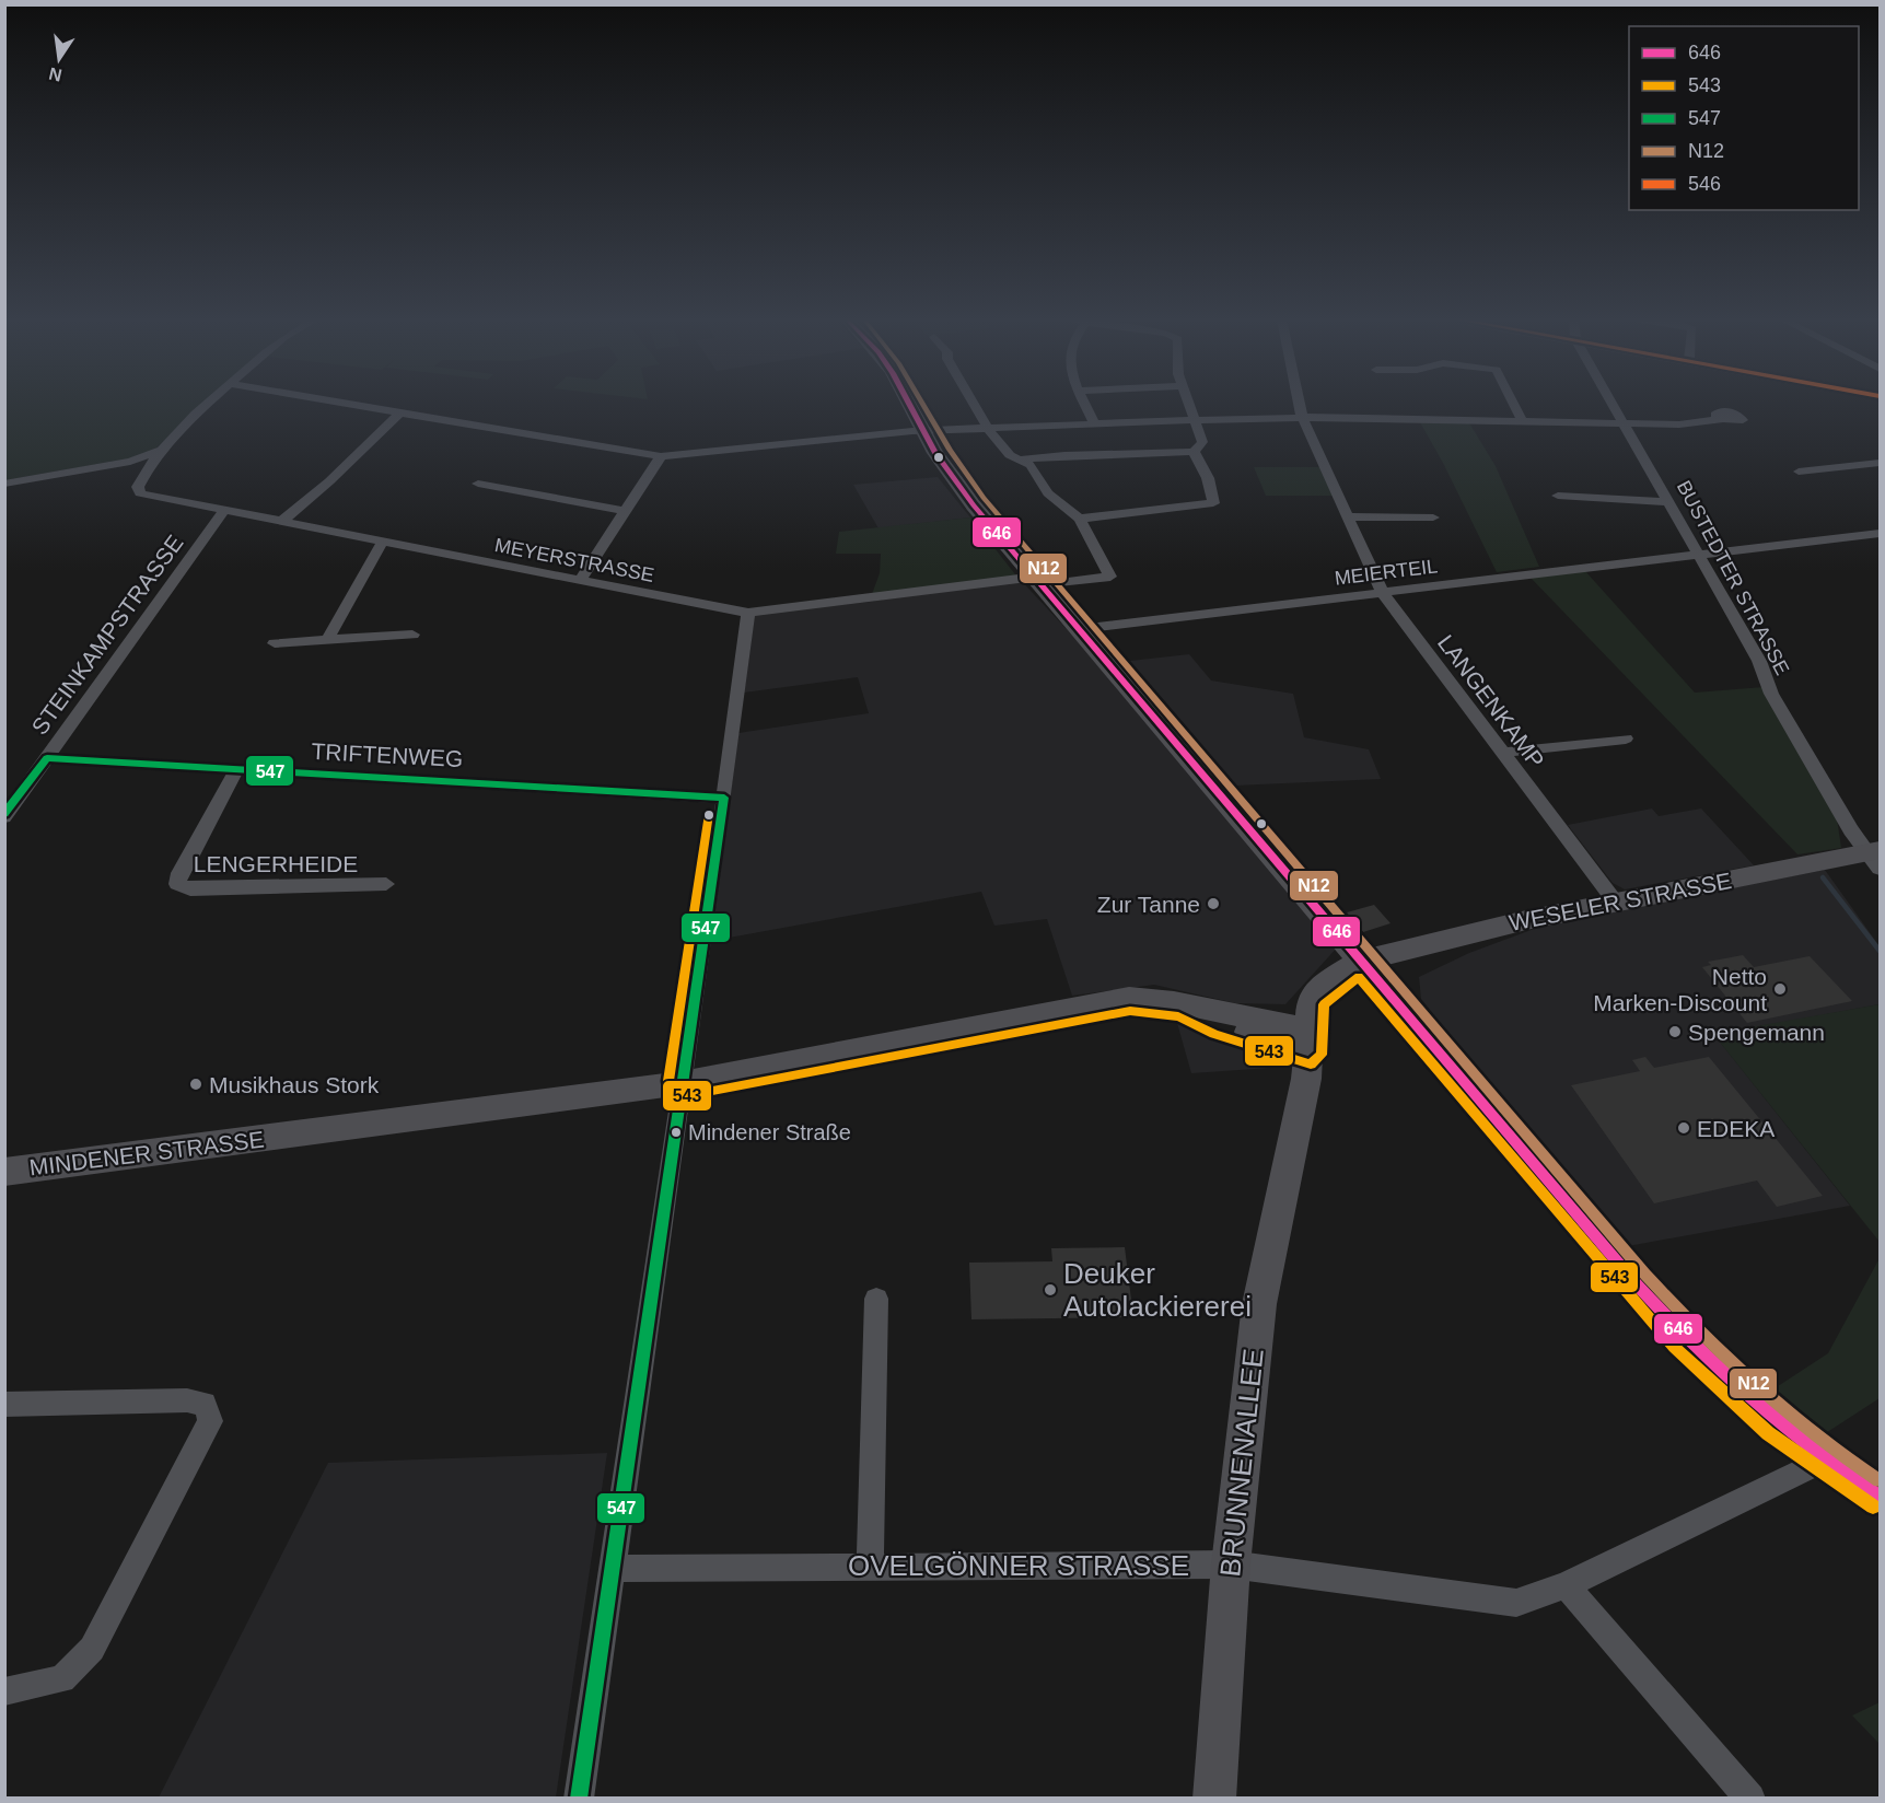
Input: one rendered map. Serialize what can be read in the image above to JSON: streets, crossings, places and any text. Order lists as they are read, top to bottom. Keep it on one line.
{"streets":{"main road":["WESELER STRASSE","MINDENER STRASSE","BRUNNENALLEE"],"street":["MEYERSTRASSE","MEIERTEIL","BUSTEDTER STRASSE","STEINKAMPSTRASSE","LANGENKAMP","TRIFTENWEG","LENGERHEIDE","OVELGÖNNER STRASSE"]},"crossings":[["MEYERSTRASSE","STEINKAMPSTRASSE"],["MEIERTEIL","BUSTEDTER STRASSE"],["MEIERTEIL","LANGENKAMP"],["BUSTEDTER STRASSE","WESELER STRASSE"],["STEINKAMPSTRASSE","TRIFTENWEG"],["LANGENKAMP","WESELER STRASSE"],["TRIFTENWEG","LENGERHEIDE"],["WESELER STRASSE","BRUNNENALLEE"],["MINDENER STRASSE","BRUNNENALLEE"],["BRUNNENALLEE","OVELGÖNNER STRASSE"]],"places":["Zur Tanne","Netto Marken-Discount","Spengemann","Musikhaus Stork","EDEKA","Mindener Straße","Deuker Autolackiererei"],"lines":["transit line 646","transit line N12","transit line 547","transit line 543"],"legend":["646","543","547","N12","546"],"north":"bottom"}
